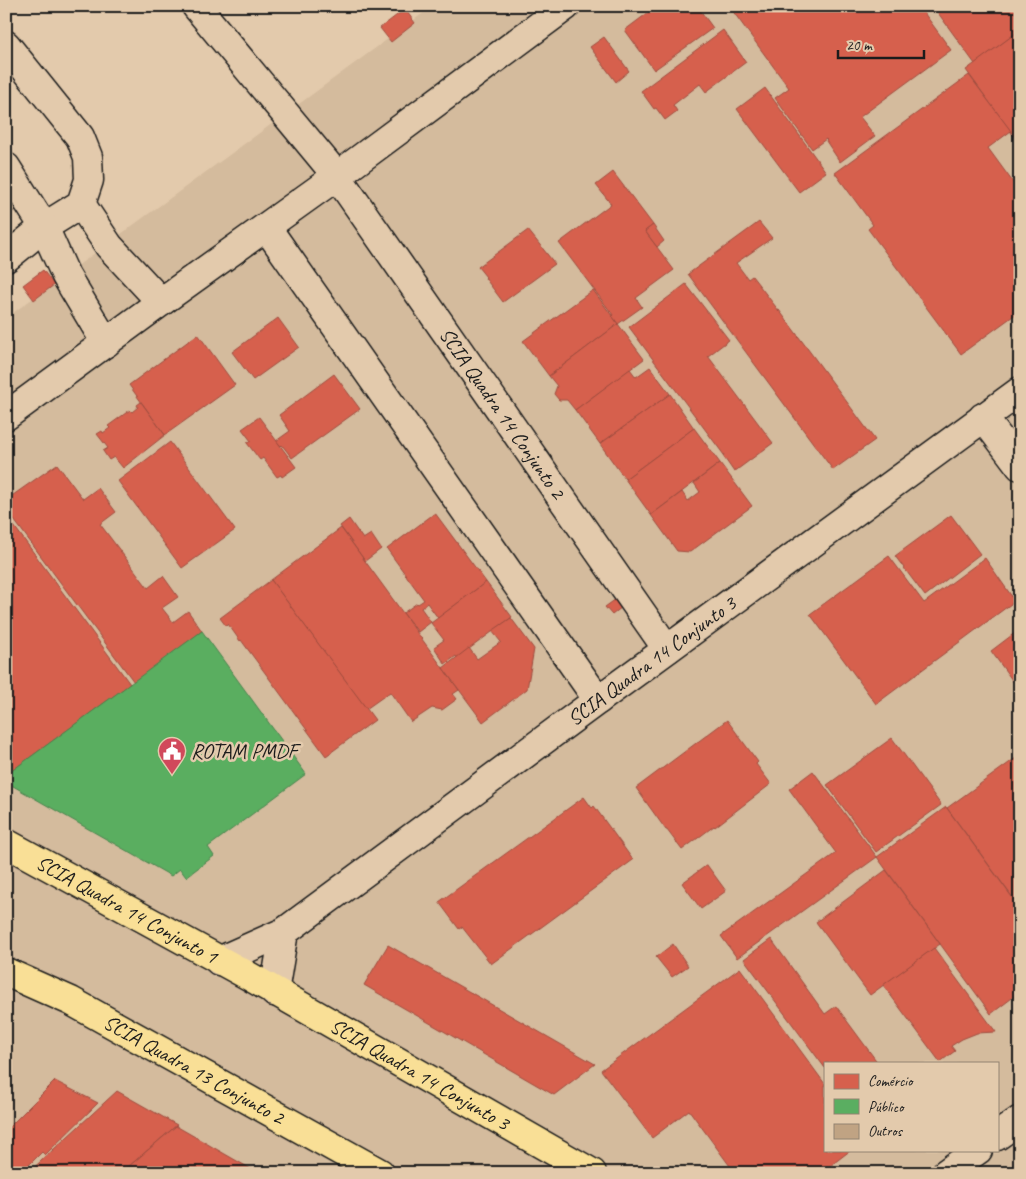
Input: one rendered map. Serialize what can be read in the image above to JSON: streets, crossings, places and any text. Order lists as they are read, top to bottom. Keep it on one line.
{"streets":{"main road":["SCIA Quadra 14 Conjunto 3","SCIA Quadra 14 Conjunto 1","SCIA Quadra 13 Conjunto 2"],"street":["SCIA Quadra 14 Conjunto 2"]},"crossings":[["SCIA Quadra 14 Conjunto 2","SCIA Quadra 14 Conjunto 3"],["SCIA Quadra 14 Conjunto 3","SCIA Quadra 14 Conjunto 1"]],"places":{"public building":["ROTAM PMDF"]},"legend":["Comércio","Público","Outros"],"scale_bar":"20 m"}
